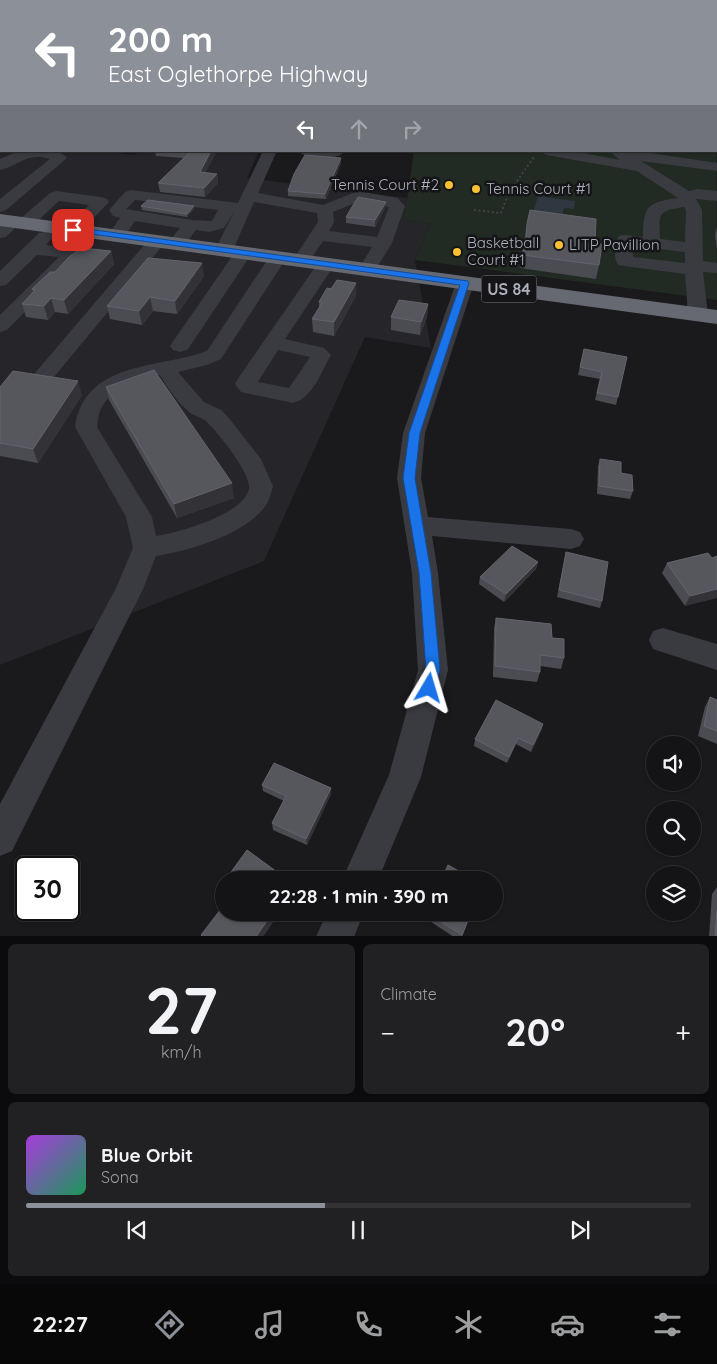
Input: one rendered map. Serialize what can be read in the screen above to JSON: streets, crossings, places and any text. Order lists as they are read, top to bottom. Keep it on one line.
{"streets":{"highway":["US 84"]},"places":["Tennis Court #2","Tennis Court #1","LITP Pavillion","Basketball Court #1"],"page":{"turn":["200 m","East Oglethorpe Highway"],"limit":"30","trip":"22:28 · 1 min · 390 m","tile":[["27","km/h"],"Climate"],"heat":["−","20°","+"],"song":["Blue Orbit","Sona"],"tabs":"22:27"}}
